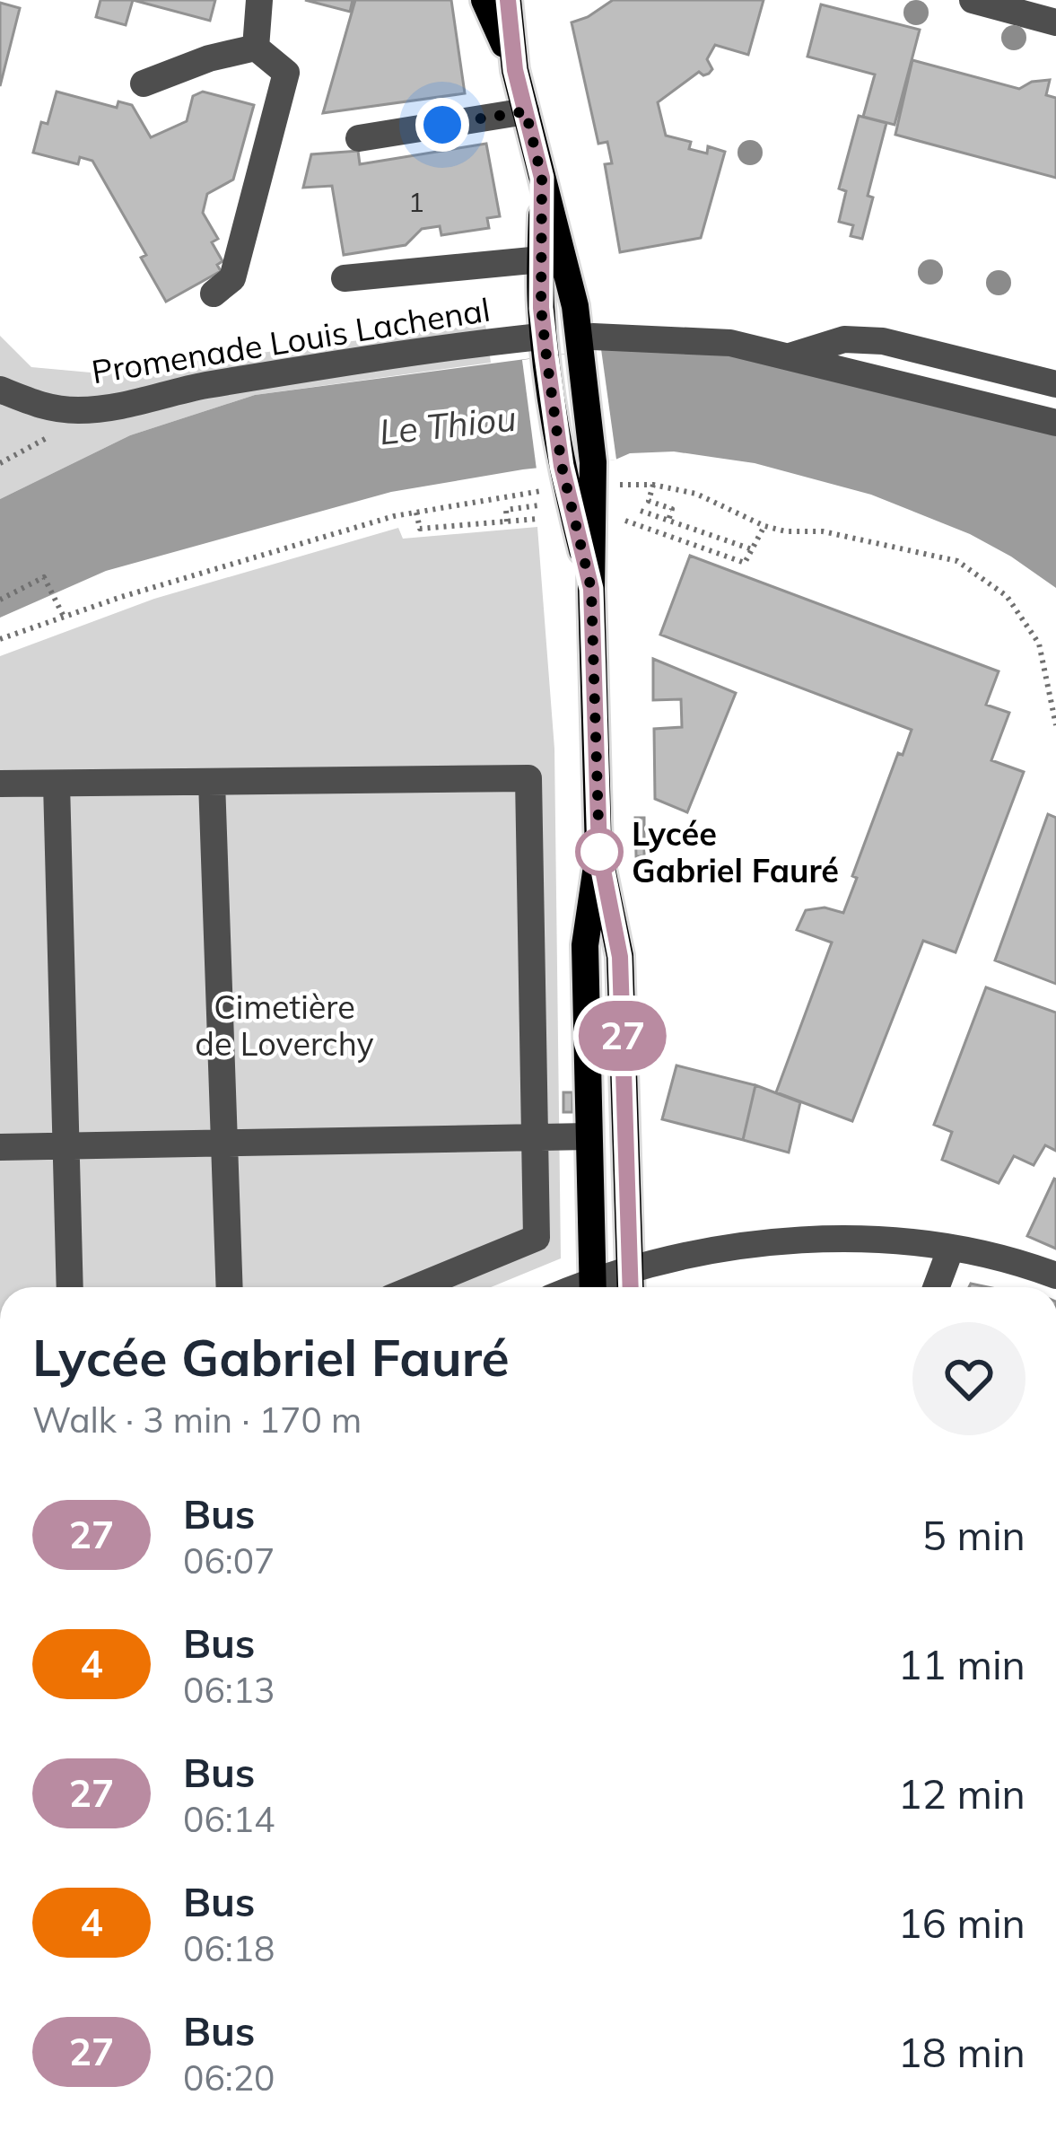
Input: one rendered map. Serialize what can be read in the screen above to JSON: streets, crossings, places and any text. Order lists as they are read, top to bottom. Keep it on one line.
{"streets":{"street":["Promenade Louis Lachenal"]},"water":["Le Thiou"],"parks":["Cimetière de Loverchy"],"places":["Lycée Gabriel Fauré"],"lines":["bus line 27"],"house_numbers":["1"],"page":{"on_map":"27","heading":["Lycée Gabriel Fauré","Walk · 3 min · 170 m"],"list":[{"mark":"27","name":"Bus","note":"06:07","value":"5 min"},{"mark":"4","name":"Bus","note":"06:13","value":"11 min"},{"mark":"27","name":"Bus","note":"06:14","value":"12 min"},{"mark":"4","name":"Bus","note":"06:18","value":"16 min"},{"mark":"27","name":"Bus","note":"06:20","value":"18 min"}]}}
